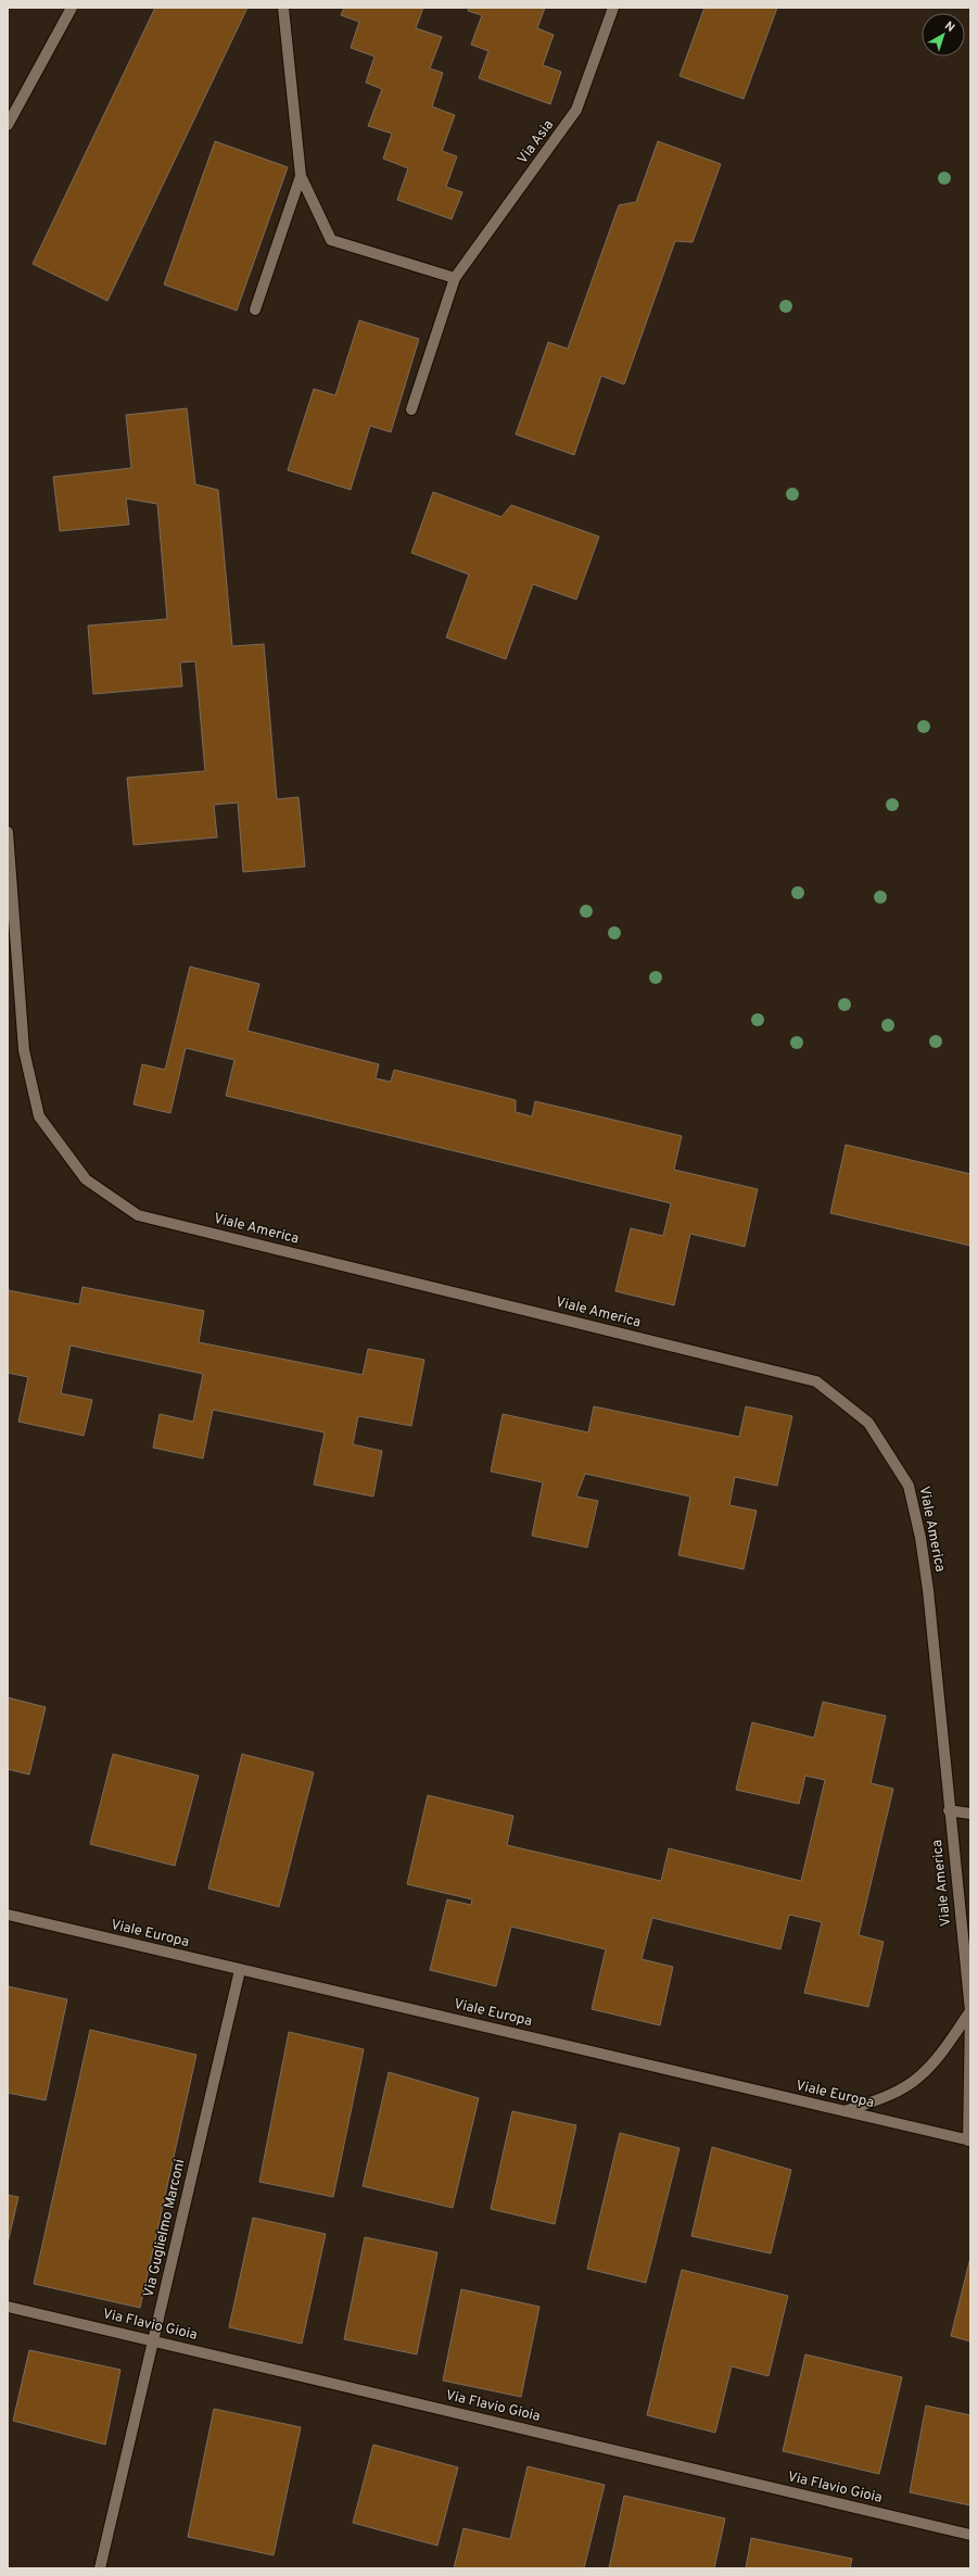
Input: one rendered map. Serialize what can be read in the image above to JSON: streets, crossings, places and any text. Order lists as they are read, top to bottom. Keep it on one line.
{"streets":{"street":["Via Asia","Viale America","Viale Europa","Via Guglielmo Marconi","Via Flavio Gioia"]},"crossings":[["Viale America","Viale Europa"],["Viale Europa","Via Guglielmo Marconi"],["Via Guglielmo Marconi","Via Flavio Gioia"]],"north":"top right"}
